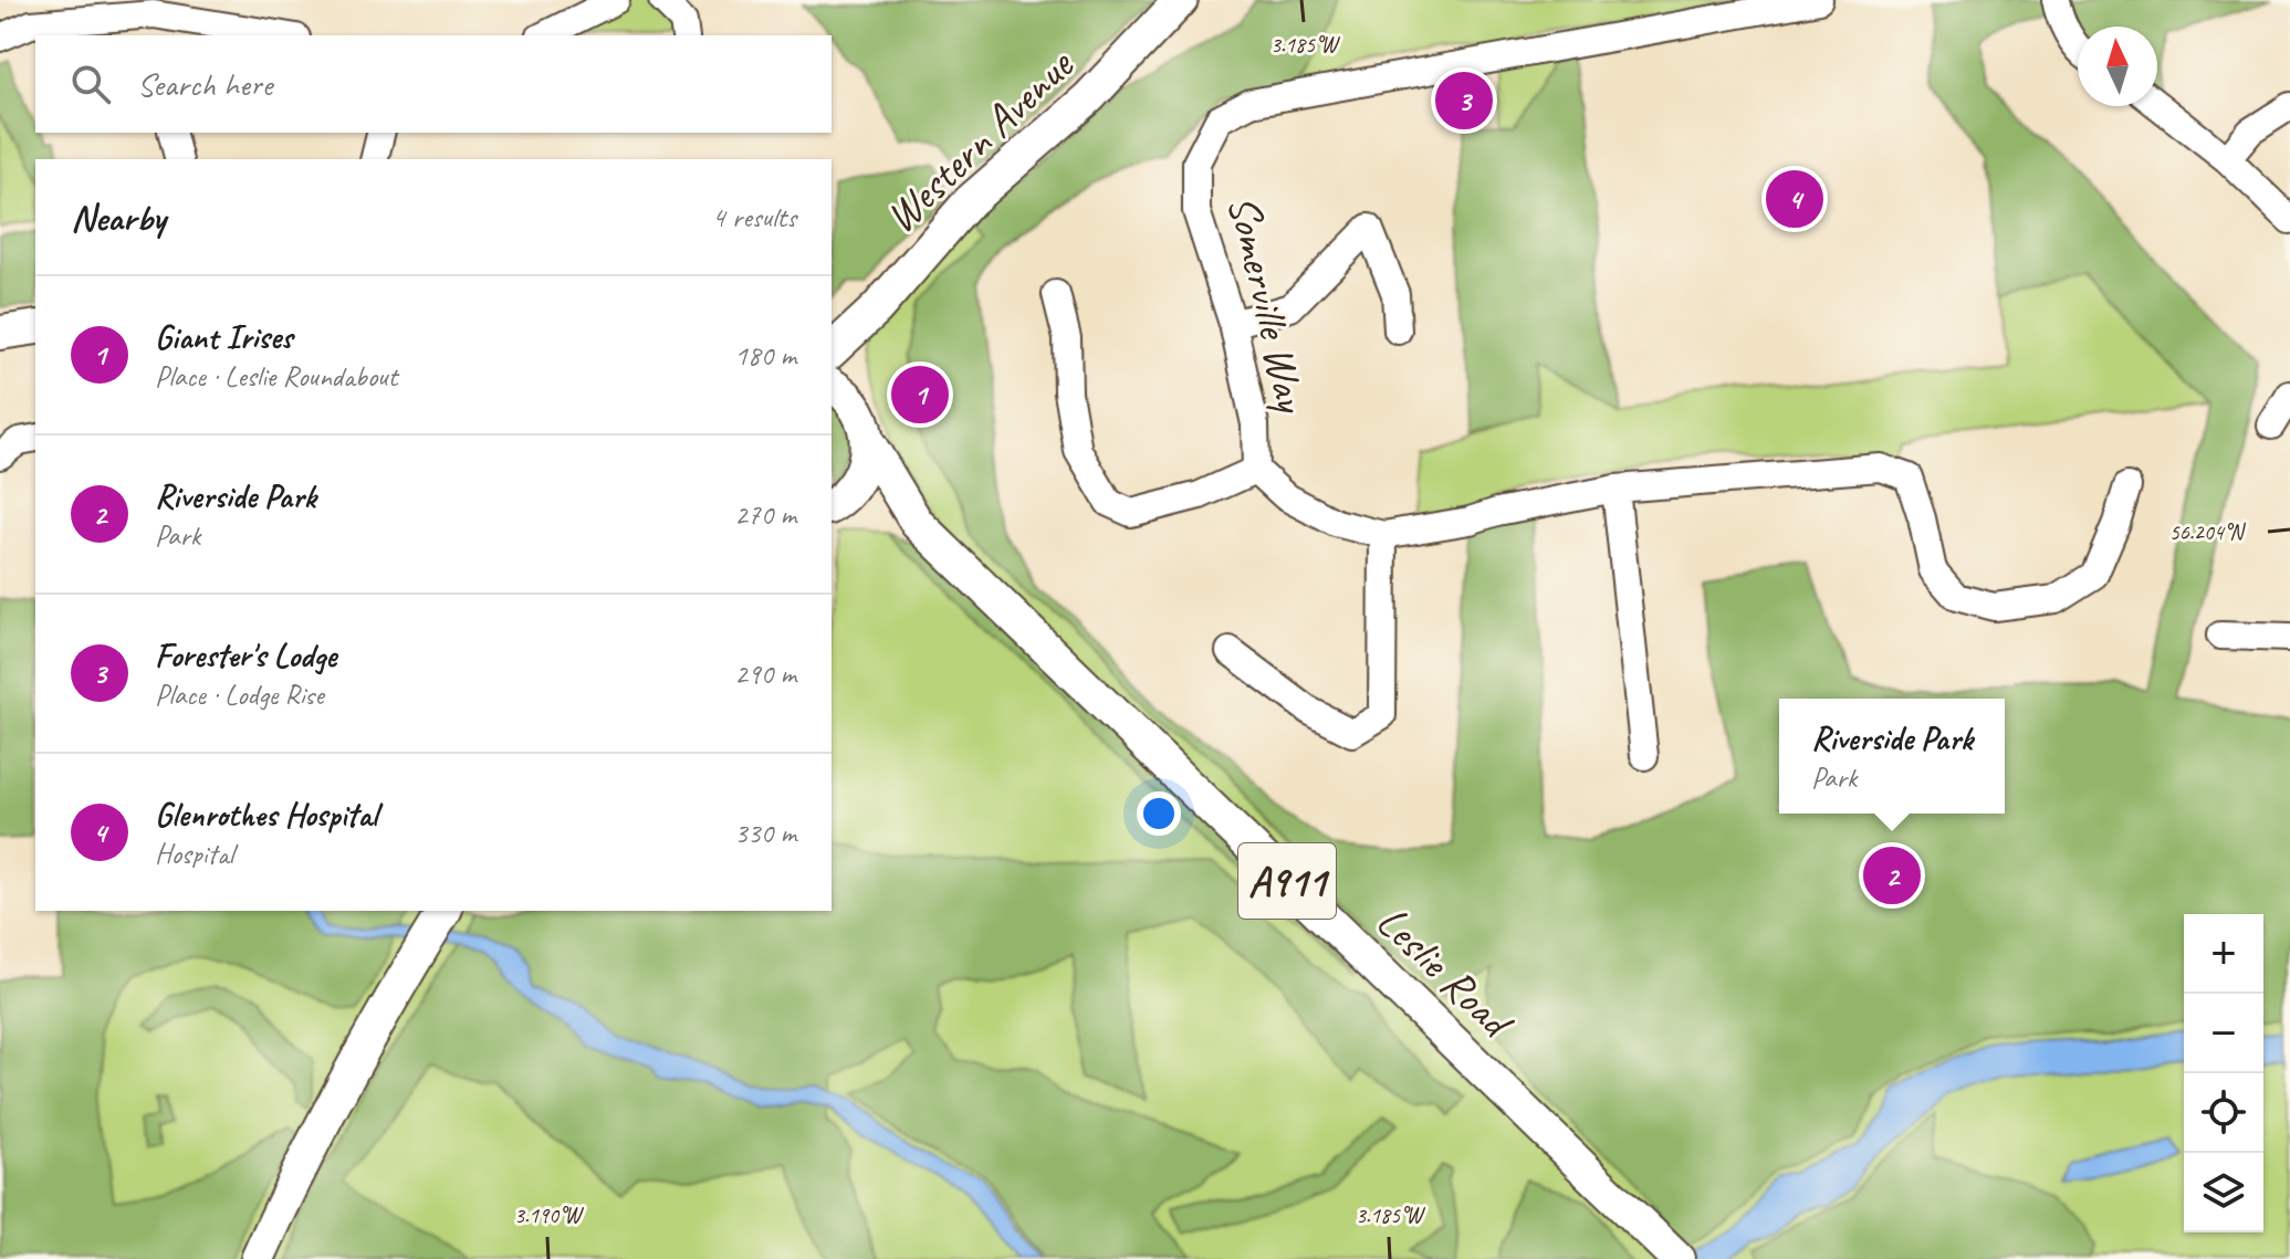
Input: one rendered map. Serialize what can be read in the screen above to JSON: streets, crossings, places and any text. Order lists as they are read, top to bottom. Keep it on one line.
{"streets":{"main road":["Western Avenue","A911","Leslie Road"],"street":["Somerville Way"]},"crossings":[["A911","Leslie Road"]],"north":"top","page":{"search":"Search here","pins":["3","4","1","2"],"heading":["Nearby","4 results"],"list":[{"mark":"1","name":"Giant Irises","note":"Place · Leslie Roundabout","value":"180 m"},{"mark":"2","name":"Riverside Park","note":"Park","value":"270 m"},{"mark":"3","name":"Forester's Lodge","note":"Place · Lodge Rise","value":"290 m"},{"mark":"4","name":"Glenrothes Hospital","note":"Hospital","value":"330 m"}],"popup":["Riverside Park","Park"],"map_buttons":["+","−"]},"coordinates":["3.185°W","56.204°N","3.190°W"]}
